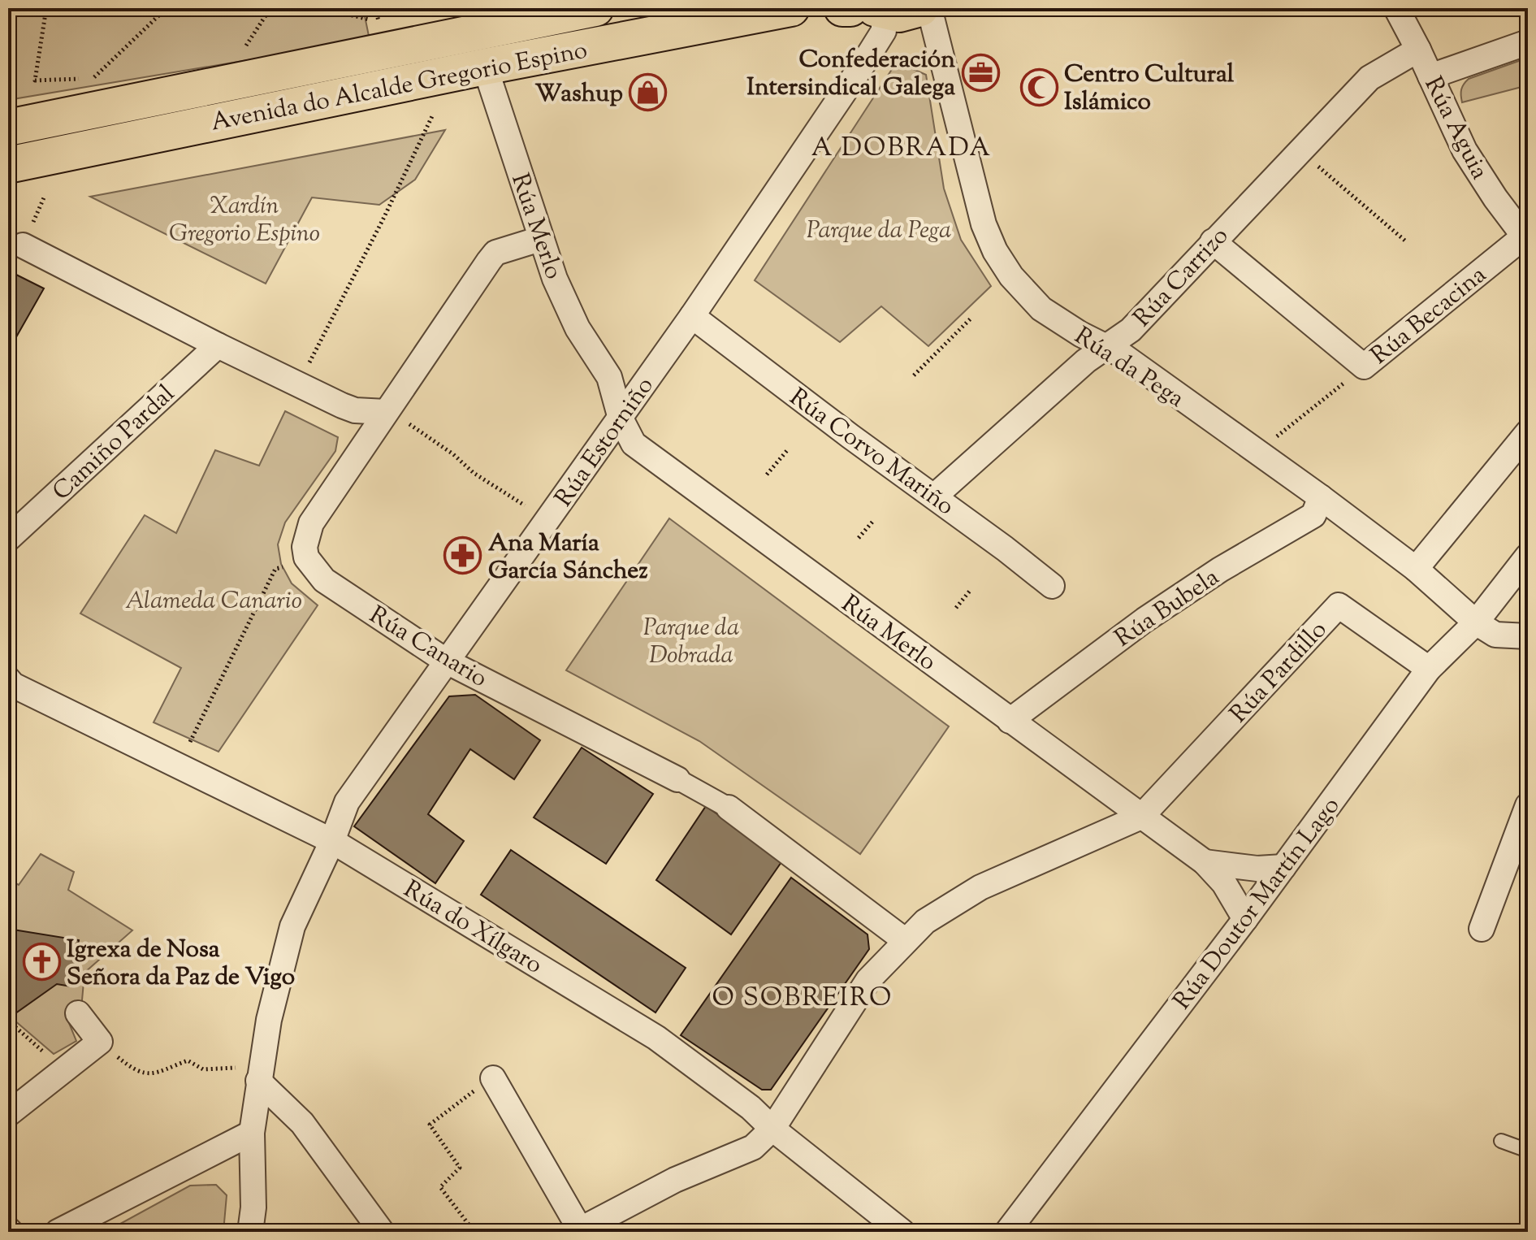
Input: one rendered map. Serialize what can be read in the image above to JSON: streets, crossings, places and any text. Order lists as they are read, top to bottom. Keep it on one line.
{"streets":{"main road":["Avenida do Alcalde Gregorio Espino"],"street":["Rúa Aguia","Rúa Merlo","Rúa Carrizo","Rúa Becacina","Rúa da Pega","Rúa Estorniño","Camiño Pardal","Rúa Corvo Mariño","Rúa Bubela","Rúa Canario","Rúa Pardillo","Rúa Doutor Martín Lago","Rúa do Xílgaro"]},"crossings":[["Avenida do Alcalde Gregorio Espino","Rúa Merlo"],["Rúa Aguia","Rúa Carrizo"],["Rúa Aguia","Rúa Becacina"],["Rúa Merlo","Rúa Estorniño"],["Rúa Merlo","Rúa Bubela"],["Rúa Merlo","Rúa Canario"],["Rúa Merlo","Rúa Pardillo"],["Rúa Merlo","Rúa Doutor Martín Lago"],["Rúa Carrizo","Rúa Becacina"],["Rúa Carrizo","Rúa da Pega"],["Rúa Carrizo","Rúa Corvo Mariño"],["Rúa da Pega","Rúa Bubela"],["Rúa da Pega","Rúa Doutor Martín Lago"],["Rúa Estorniño","Rúa Corvo Mariño"],["Rúa Estorniño","Rúa Canario"],["Rúa Estorniño","Rúa do Xílgaro"],["Rúa Pardillo","Rúa Doutor Martín Lago"]],"districts":["A DOBRADA","O SOBREIRO"],"parks":["Xardín Gregorio Espino","Parque da Pega","Alameda Canario","Parque da Dobrada"],"places":{"office":["Confederación Intersindical Galega"],"mosque":["Centro Cultural Islámico"],"shop":["Washup"],"pharmacy":["Ana María García Sánchez"],"church":["Igrexa de Nosa Señora da Paz de Vigo"]}}
